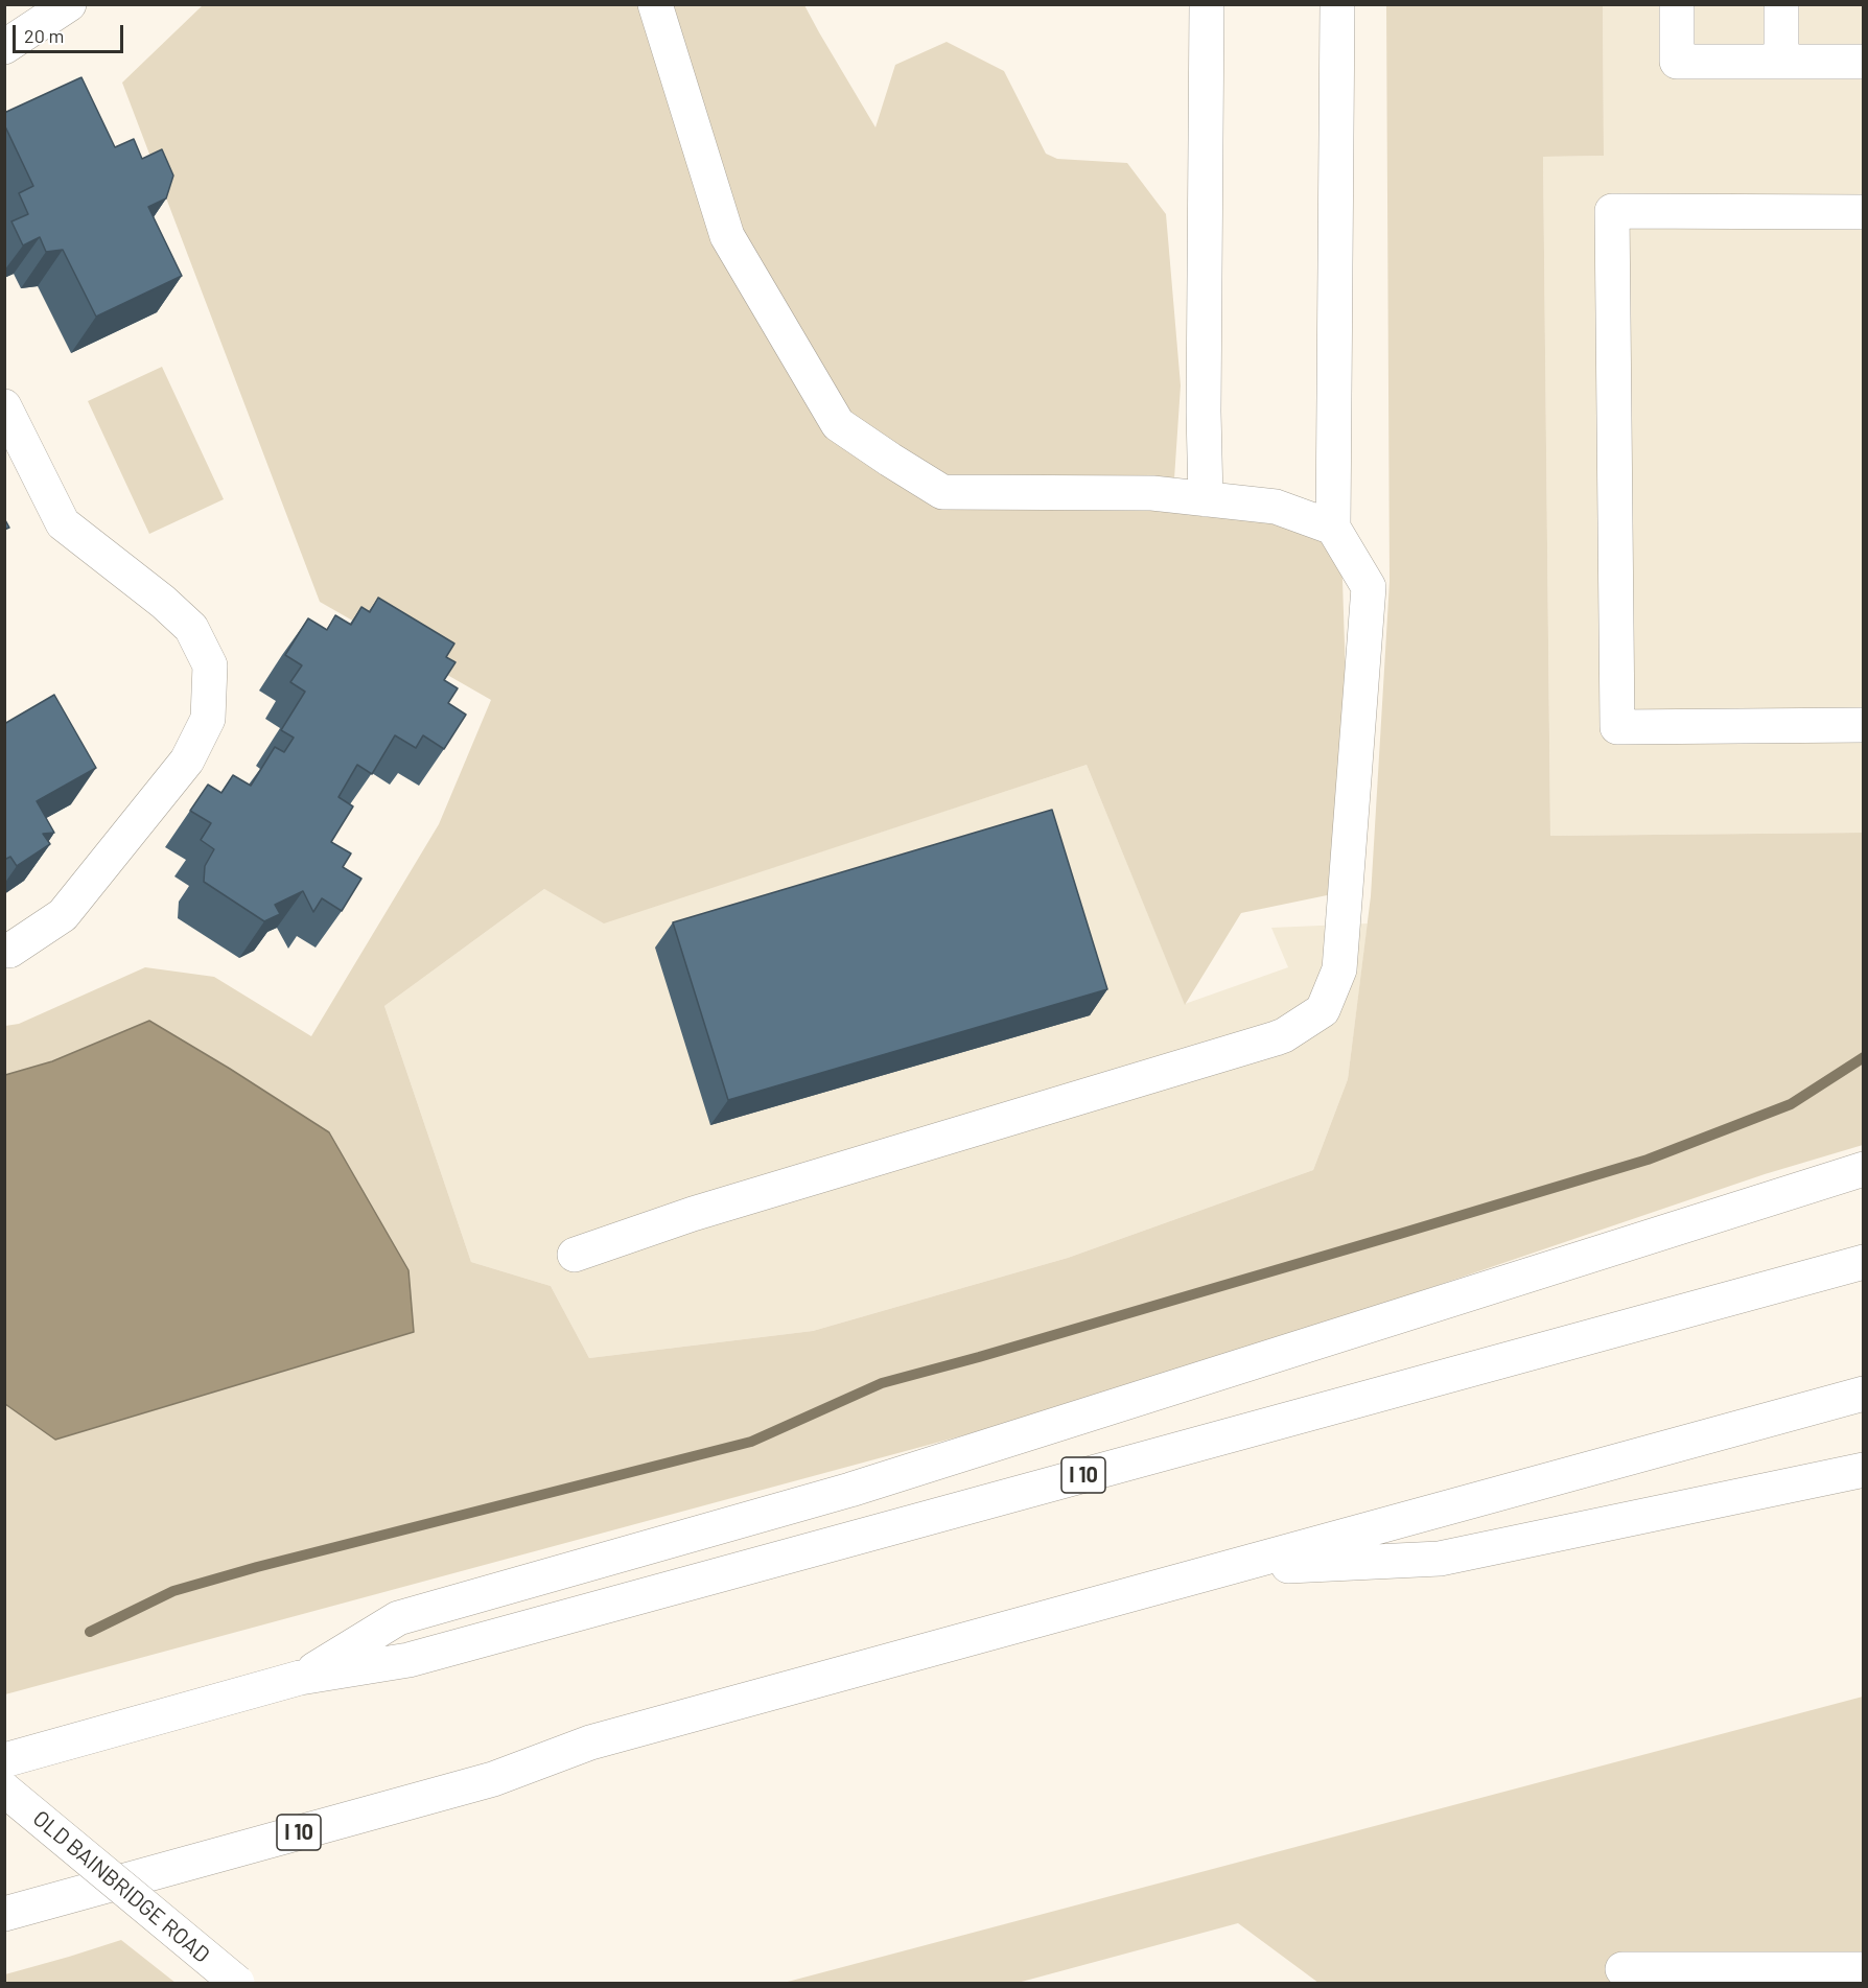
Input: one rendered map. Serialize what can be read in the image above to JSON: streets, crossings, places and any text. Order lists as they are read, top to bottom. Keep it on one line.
{"streets":{"main road":["I 10","OLD BAINBRIDGE ROAD"]},"scale_bar":"20 m"}
